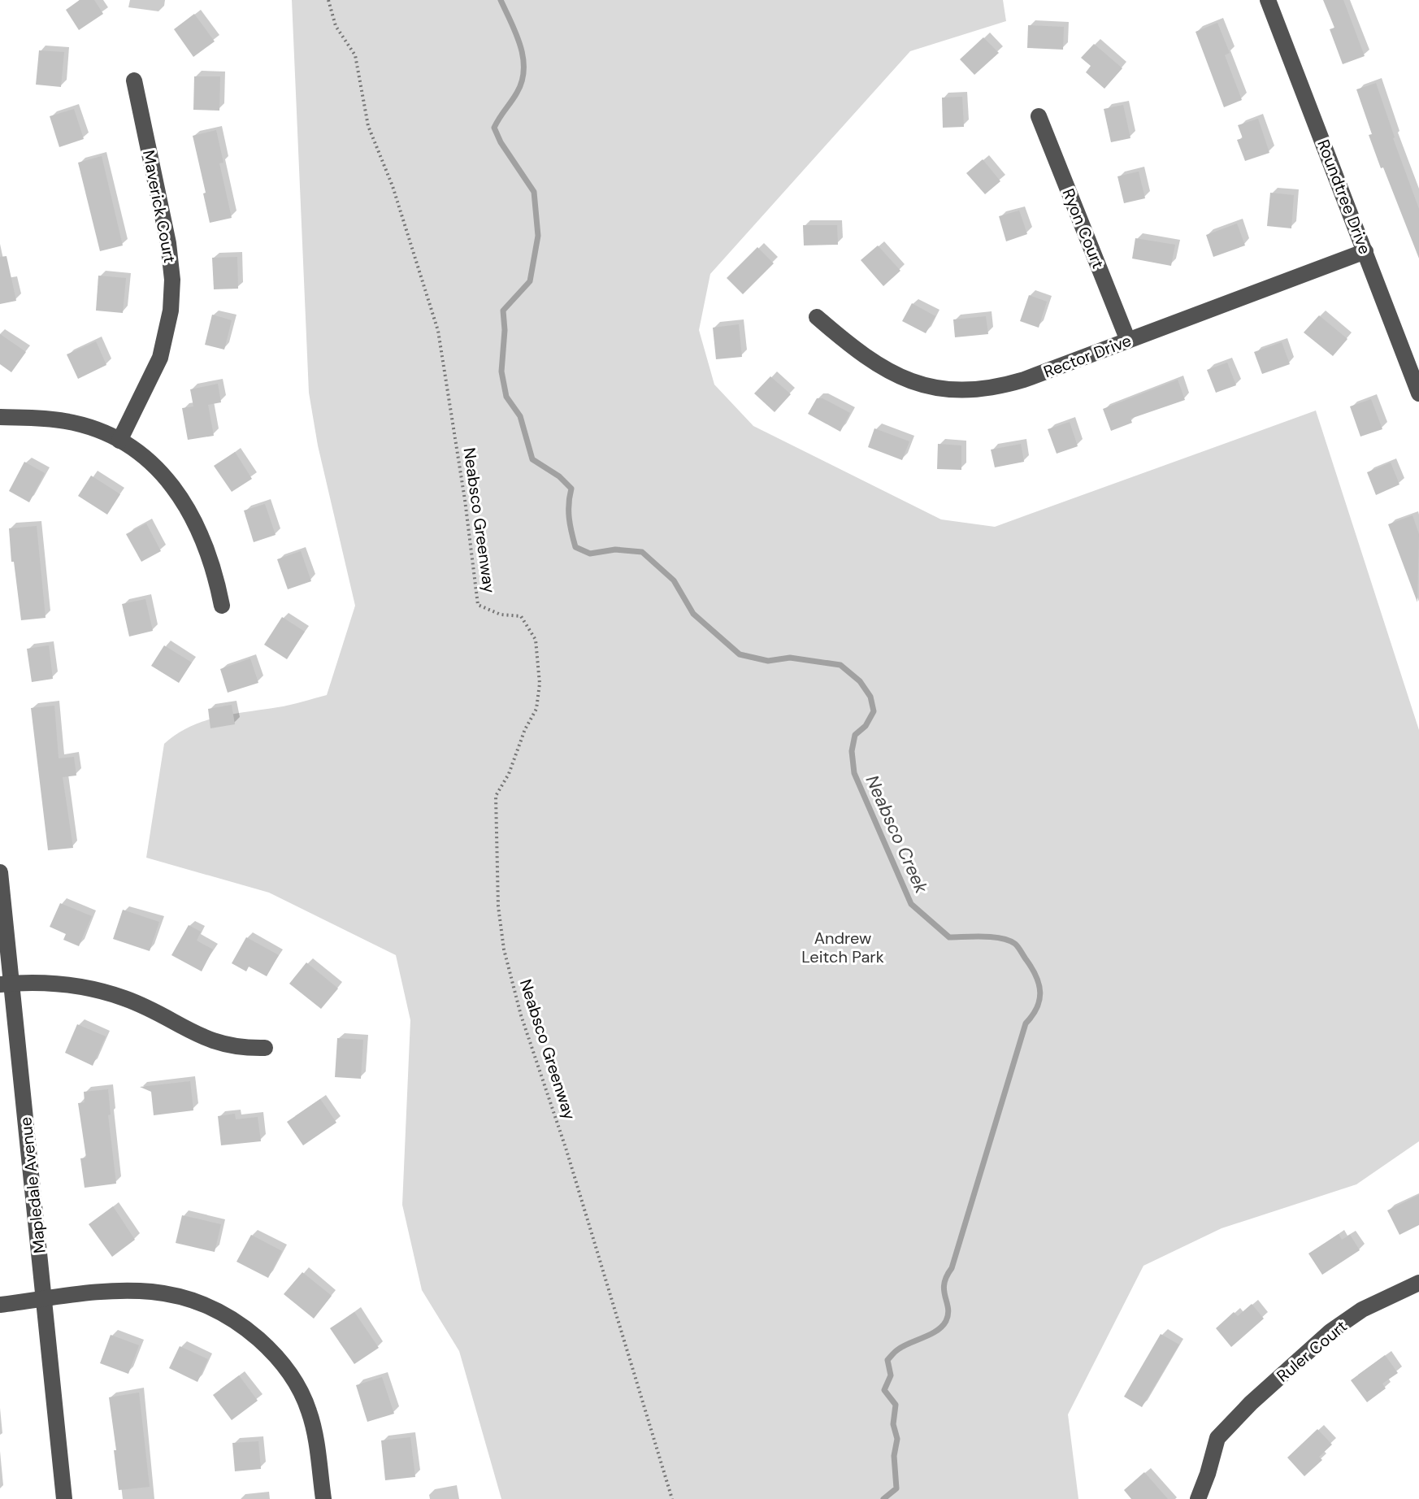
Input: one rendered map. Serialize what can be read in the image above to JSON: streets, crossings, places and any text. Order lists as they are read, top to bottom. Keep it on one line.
{"streets":{"street":["Roundtree Drive","Maverick Court","Ryon Court","Rector Drive","Mapledale Avenue","Ruler Court"],"path":["Neabsco Greenway"]},"crossings":[["Roundtree Drive","Rector Drive"],["Ryon Court","Rector Drive"]],"water":["Neabsco Creek"],"parks":["Andrew Leitch Park"]}
